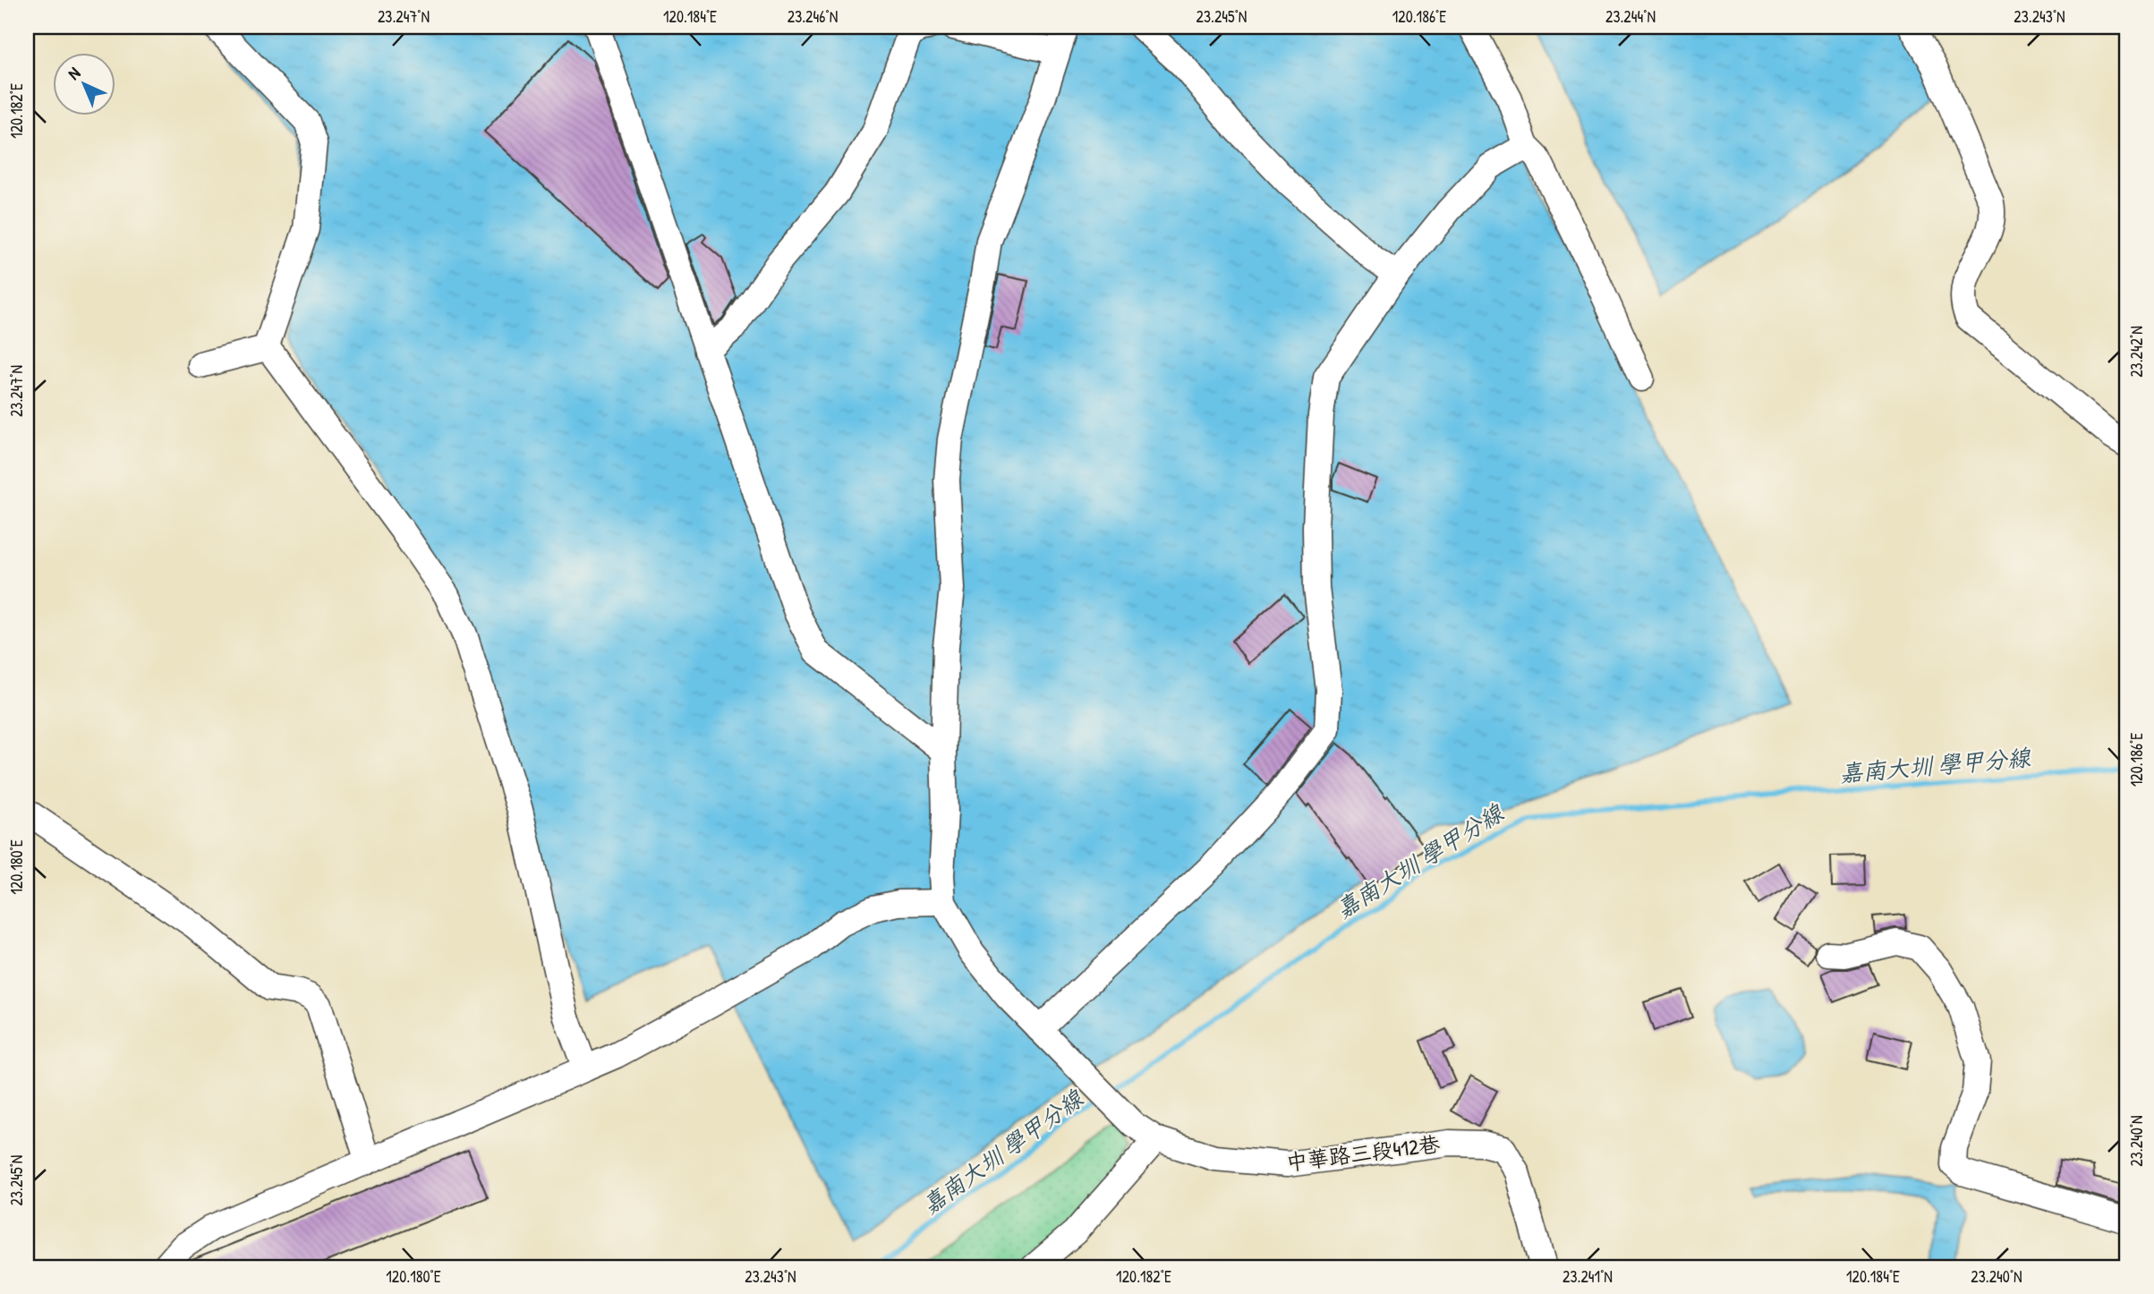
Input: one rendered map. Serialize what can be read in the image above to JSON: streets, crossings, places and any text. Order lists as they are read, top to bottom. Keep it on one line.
{"streets":{"lane":["中華路三段412巷"]},"water":["嘉南大圳 學甲分線"],"north":"top left","coordinates":["23.247°N","120.184°E","23.246°N","23.245°N","120.186°E","23.244°N","23.243°N","120.182°E","23.242°N","120.180°E","23.240°N","23.241°N"]}
